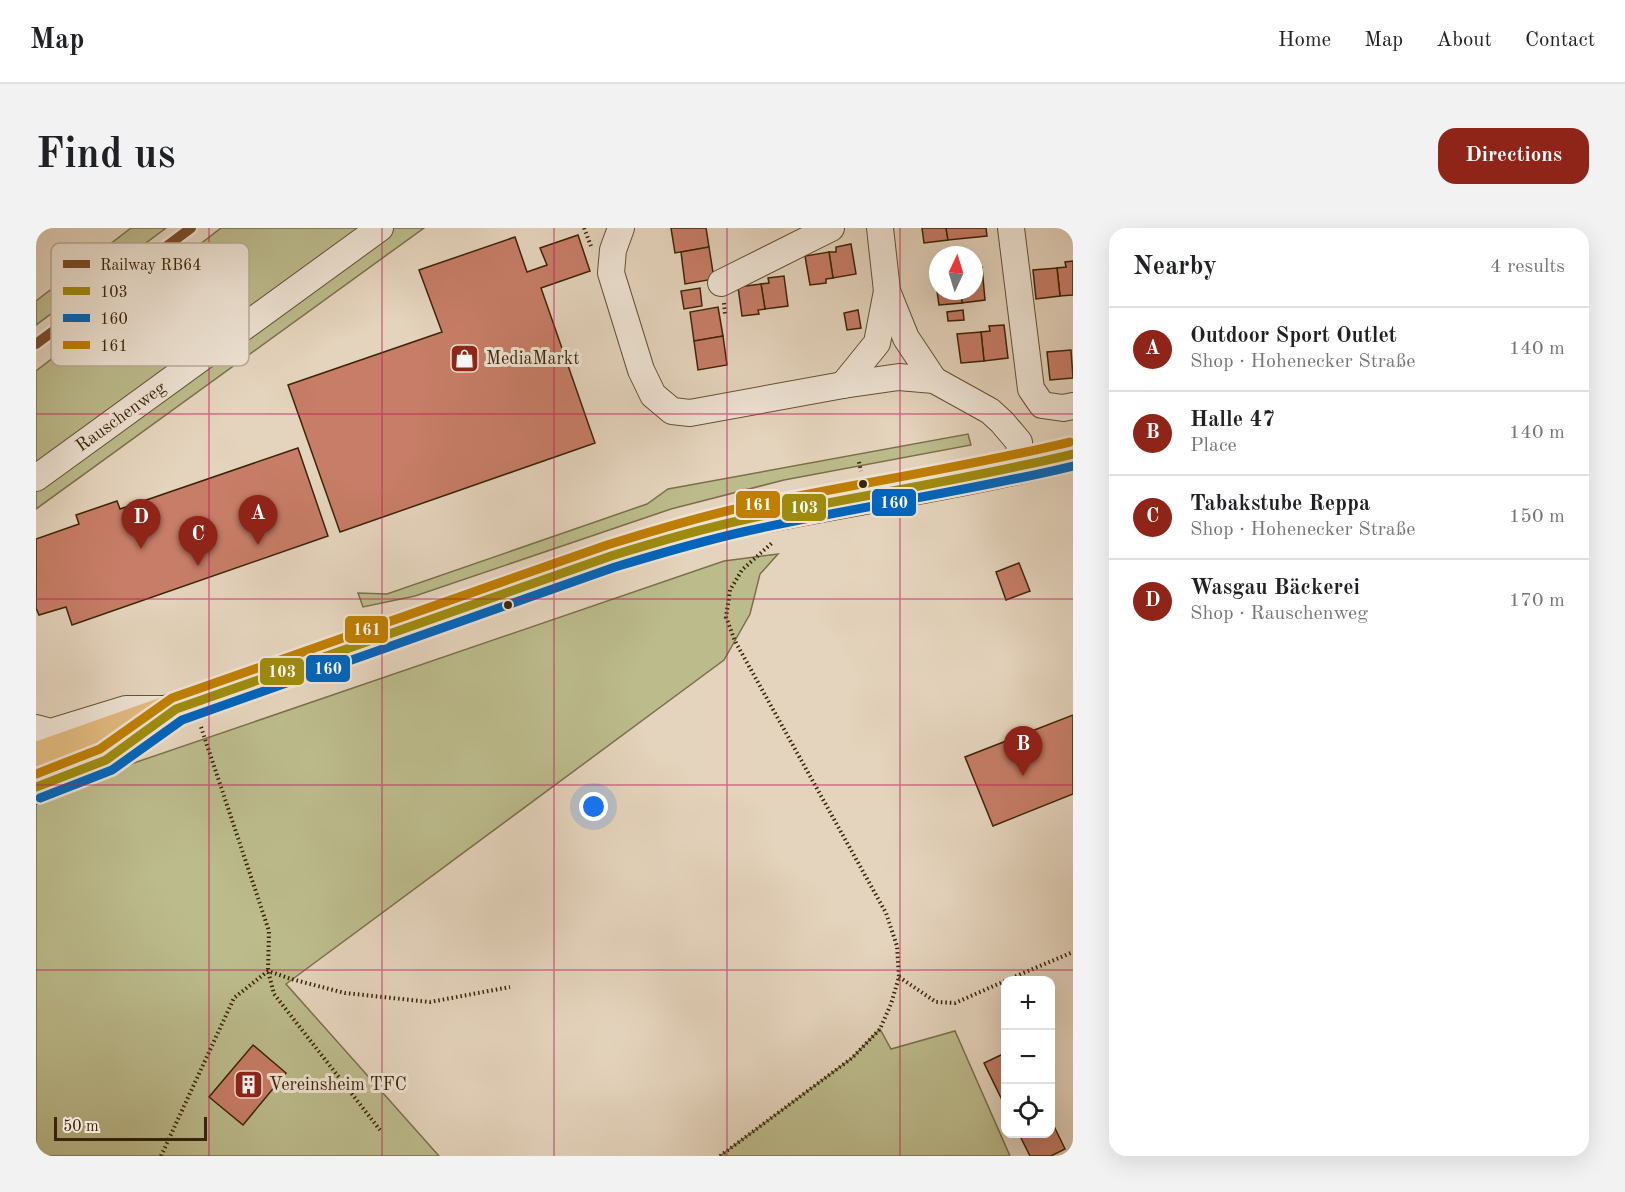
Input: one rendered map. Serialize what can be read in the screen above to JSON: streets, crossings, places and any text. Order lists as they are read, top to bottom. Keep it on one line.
{"streets":{"street":["Rauschenweg"]},"places":{"shop":["MediaMarkt"],"building":["Vereinsheim TFC"]},"lines":["rail line RB64","transit line 161","transit line 103","transit line 160"],"legend":["Railway RB64","103","160","161"],"scale_bar":"50 m","north":"top","page":{"header":"Map","nav":["Home","Map","About","Contact"],"buttons":"Directions","title":"Find us","heading":["Nearby","4 results"],"list":[{"mark":"A","name":"Outdoor Sport Outlet","note":"Shop · Hohenecker Straße","value":"140 m"},{"mark":"B","name":"Halle 47","note":"Place","value":"140 m"},{"mark":"C","name":"Tabakstube Reppa","note":"Shop · Hohenecker Straße","value":"150 m"},{"mark":"D","name":"Wasgau Bäckerei","note":"Shop · Rauschenweg","value":"170 m"}],"pins":["A","D","C","B"],"map_buttons":["+","−"],"scale":"50 m"}}
